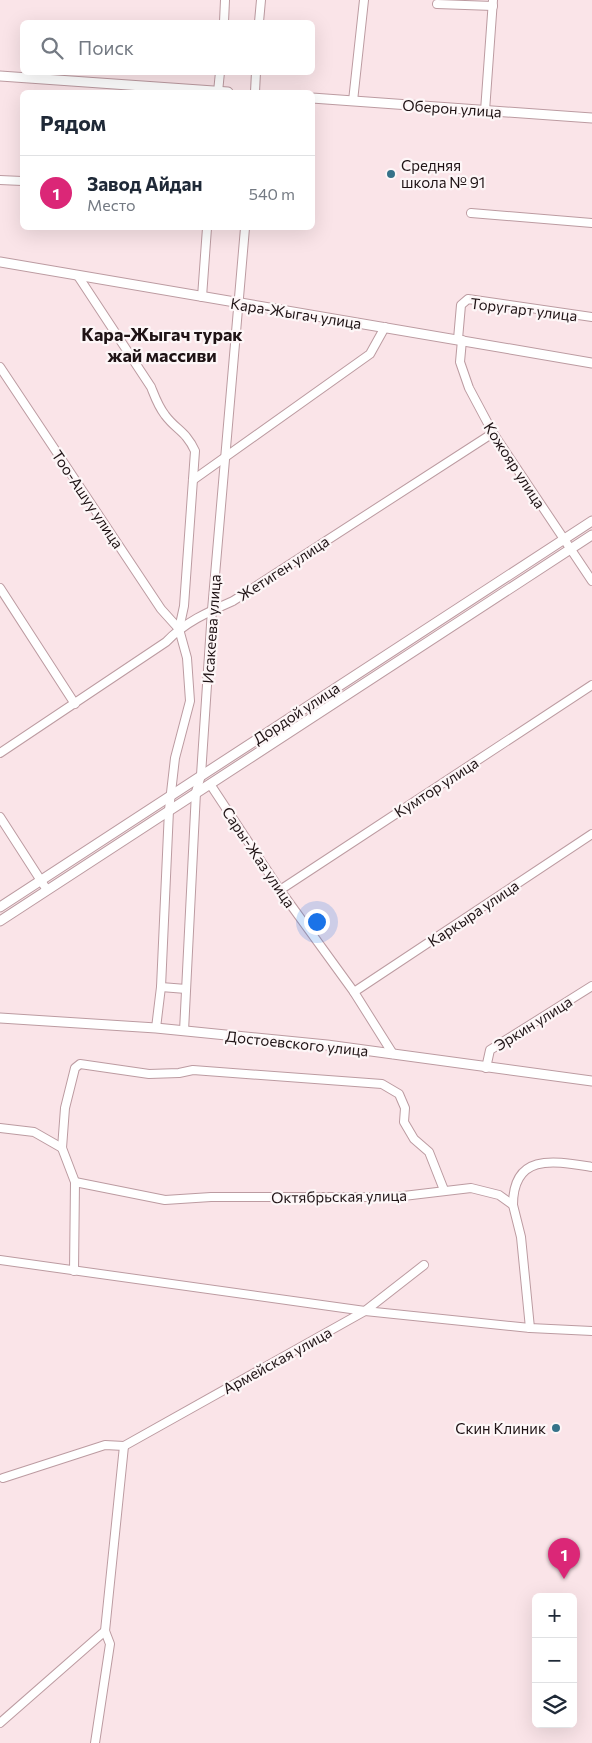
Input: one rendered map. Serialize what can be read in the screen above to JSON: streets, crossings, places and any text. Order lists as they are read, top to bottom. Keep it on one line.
{"streets":{"street":["Оберон улица","Торугарт улица","Кара-Жыгач улица","Кожояр улица","Тоо-Ашуу улица","Жетиген улица","Исакеева улица","Дордой улица","Кумтор улица","Сары-Жаз улица","Каркыра улица","Эркин улица","Достоевского улица","Октябрьская улица","Армейская улица"]},"crossings":[["Торугарт улица","Кара-Жыгач улица"],["Торугарт улица","Кожояр улица"],["Кара-Жыгач улица","Кожояр улица"],["Кара-Жыгач улица","Исакеева улица"],["Кожояр улица","Жетиген улица"],["Кожояр улица","Дордой улица"],["Тоо-Ашуу улица","Жетиген улица"],["Тоо-Ашуу улица","Исакеева улица"],["Жетиген улица","Исакеева улица"],["Исакеева улица","Дордой улица"],["Исакеева улица","Достоевского улица"],["Дордой улица","Сары-Жаз улица"],["Кумтор улица","Сары-Жаз улица"],["Сары-Жаз улица","Каркыра улица"],["Сары-Жаз улица","Достоевского улица"],["Эркин улица","Достоевского улица"]],"districts":["Кара-Жыгач турак жай массиви"],"places":["Средняя школа № 91","Скин Клиник"],"page":{"search":"Поиск","heading":"Рядом","list":[{"mark":"1","name":"Завод Айдан","note":"Место","value":"540 m"}],"pins":"1","map_buttons":["+","−"]}}
